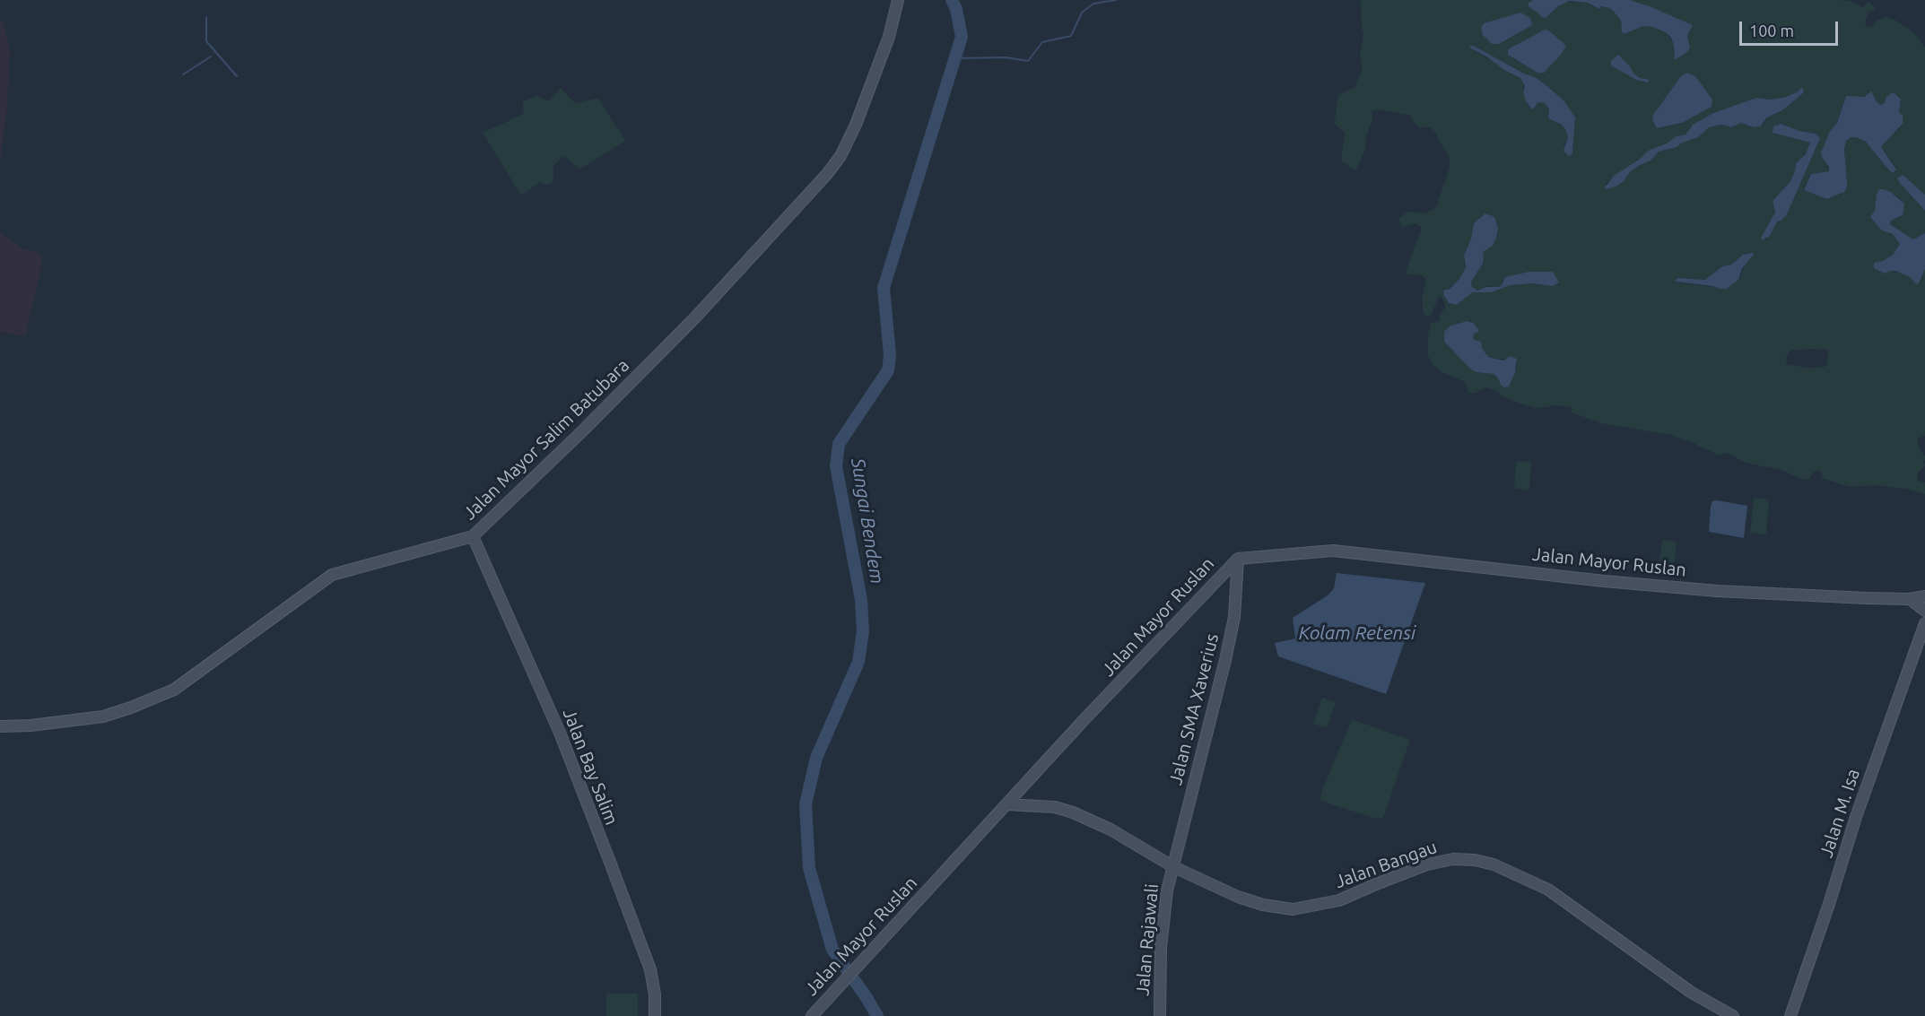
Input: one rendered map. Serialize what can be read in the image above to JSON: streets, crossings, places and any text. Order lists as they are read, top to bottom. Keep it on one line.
{"streets":{"street":["Jalan Mayor Salim Batubara","Jalan Mayor Ruslan","Jalan SMA Xaverius","Jalan Bay Salim","Jalan M. Isa","Jalan Bangau","Jalan Rajawali"]},"crossings":[["Jalan Mayor Salim Batubara","Jalan Bay Salim"],["Jalan Mayor Ruslan","Jalan SMA Xaverius"],["Jalan Mayor Ruslan","Jalan Bangau"],["Jalan SMA Xaverius","Jalan Bangau"],["Jalan SMA Xaverius","Jalan Rajawali"]],"water":["Sungai Bendem","Kolam Retensi"],"scale_bar":"100 m"}
